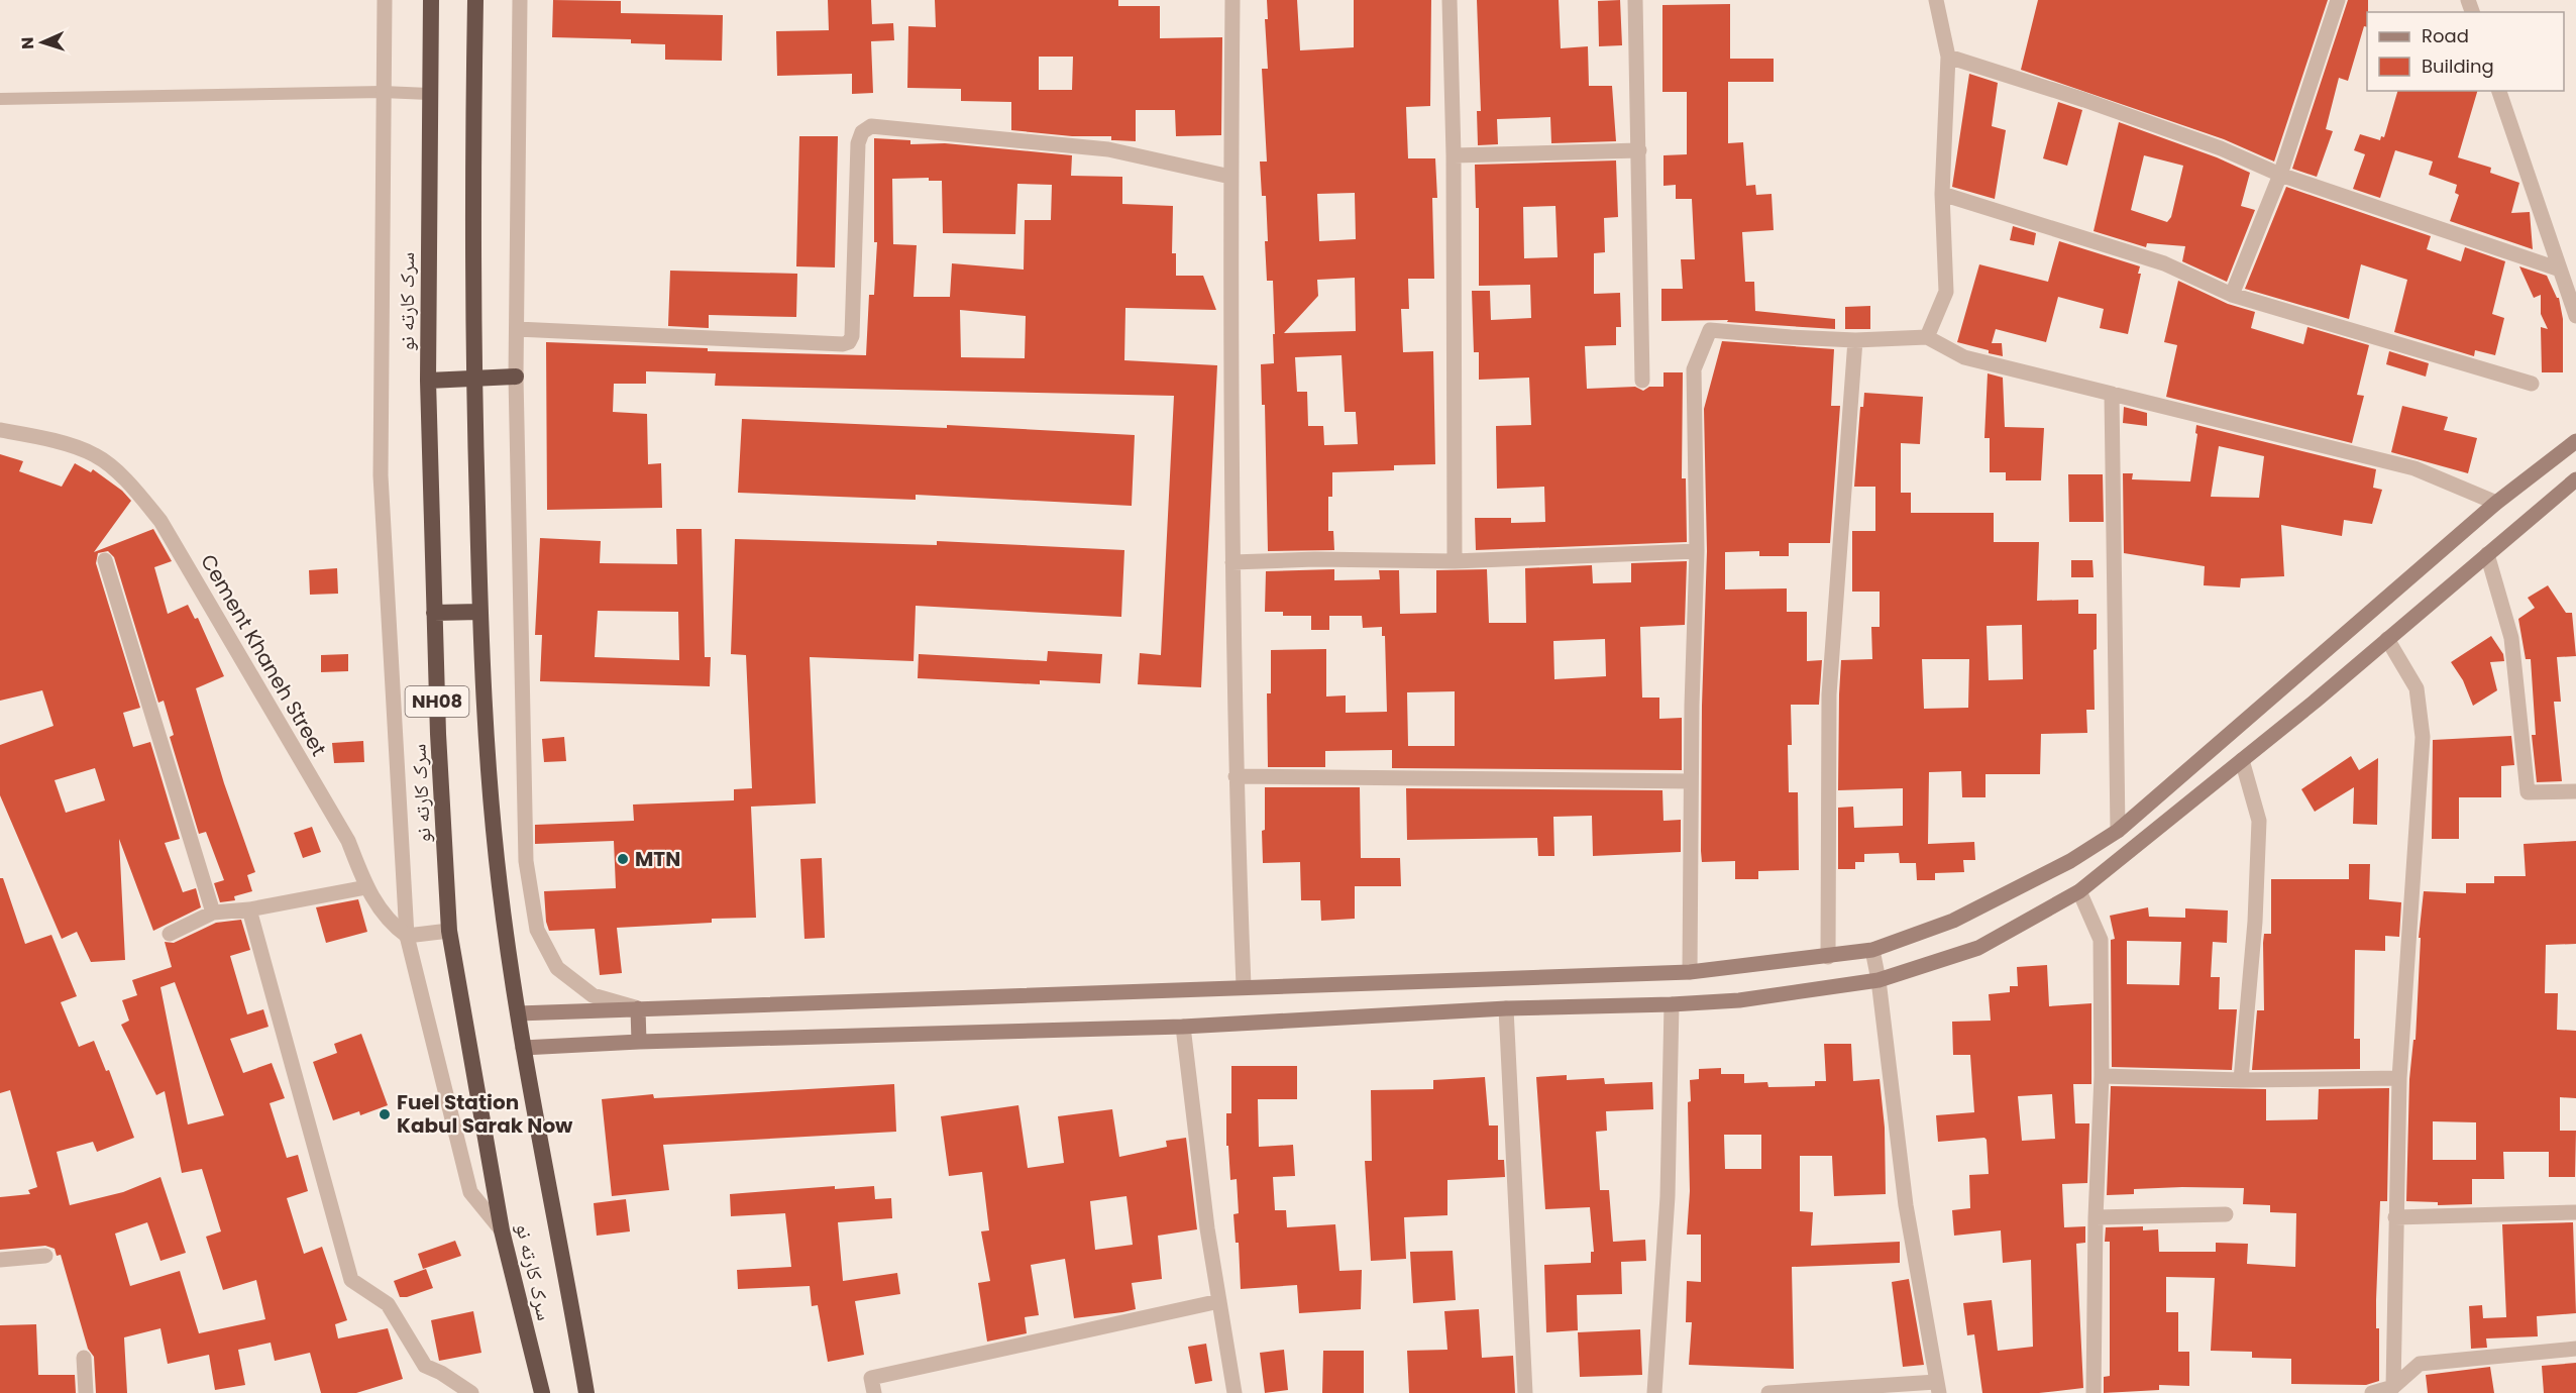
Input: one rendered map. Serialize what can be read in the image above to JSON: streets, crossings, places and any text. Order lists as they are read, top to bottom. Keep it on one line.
{"streets":{"highway":["سرک کارته نو","NH08"],"street":["Cement Khaneh Street"]},"places":["MTN","Fuel Station Kabul Sarak Now"],"legend":["Road","Building"],"north":"left"}
